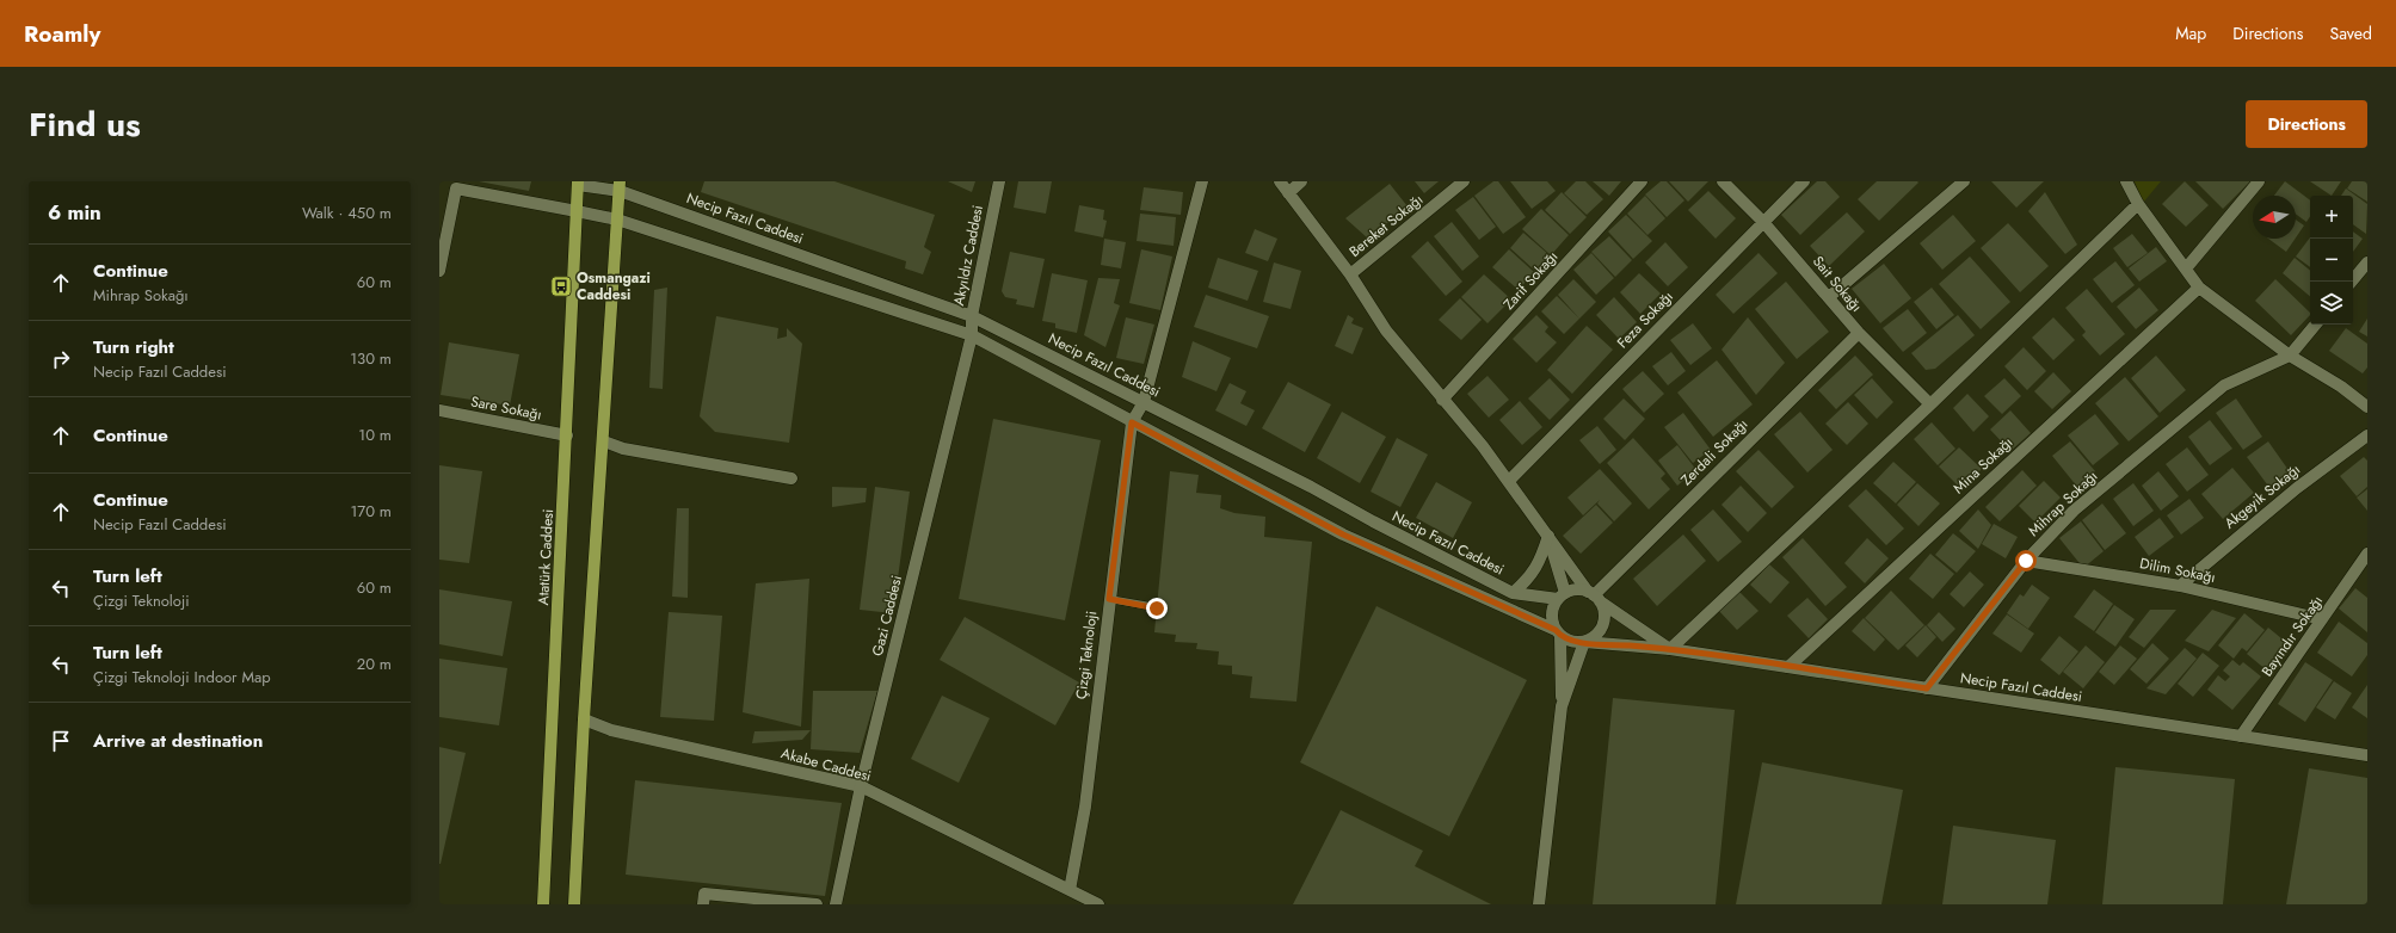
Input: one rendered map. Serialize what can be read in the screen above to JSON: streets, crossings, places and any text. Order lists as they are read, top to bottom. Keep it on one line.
{"streets":{"main road":["Atatürk Caddesi"],"street":["Necip Fazıl Caddesi","Bereket Sokağı","Akyıldız Caddesi","Zarif Sokağı","Sait Sokağı","Feza Sokağı","Sare Sokağı","Zerdali Sokağı","Mina Sokağı","Akgeyik Sokağı","Mihrap Sokağı","Dilim Sokağı","Gazi Caddesi","Bayındır Sokağı","Çizgi Teknoloji","Akabe Caddesi"]},"crossings":[["Necip Fazıl Caddesi","Akyıldız Caddesi"],["Necip Fazıl Caddesi","Zerdali Sokağı"],["Necip Fazıl Caddesi","Mina Sokağı"],["Necip Fazıl Caddesi","Mihrap Sokağı"],["Necip Fazıl Caddesi","Atatürk Caddesi"],["Necip Fazıl Caddesi","Bayındır Sokağı"],["Akyıldız Caddesi","Gazi Caddesi"],["Sait Sokağı","Feza Sokağı"],["Sait Sokağı","Zerdali Sokağı"],["Sare Sokağı","Atatürk Caddesi"],["Akgeyik Sokağı","Dilim Sokağı"],["Mihrap Sokağı","Dilim Sokağı"],["Dilim Sokağı","Bayındır Sokağı"],["Gazi Caddesi","Akabe Caddesi"],["Çizgi Teknoloji","Akabe Caddesi"]],"places":{"bus stop":["Osmangazi Caddesi"]},"north":"left","page":{"header":"Roamly","nav":["Map","Directions","Saved"],"title":"Find us","buttons":"Directions","heading":["6 min","Walk · 450 m"],"map_buttons":["+","−"],"list":[["Continue","Mihrap Sokağı","60 m"],["Turn right","Necip Fazıl Caddesi","130 m"],["Continue","10 m"],["Continue","Necip Fazıl Caddesi","170 m"],["Turn left","Çizgi Teknoloji","60 m"],["Turn left","Çizgi Teknoloji Indoor Map","20 m"],"Arrive at destination"]}}
